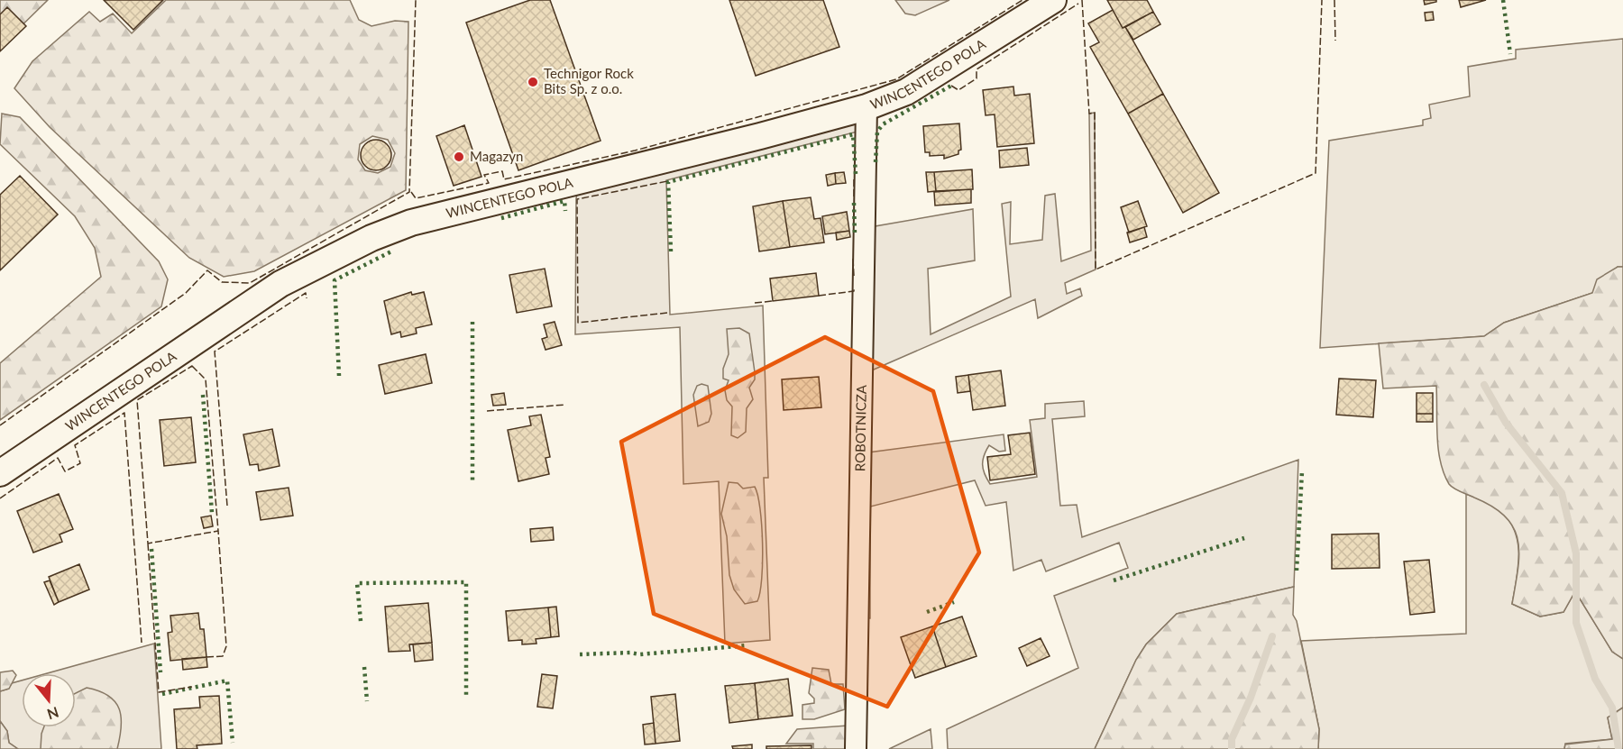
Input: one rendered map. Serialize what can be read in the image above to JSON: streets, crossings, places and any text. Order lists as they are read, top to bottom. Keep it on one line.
{"streets":{"street":["WINCENTEGO POLA","ROBOTNICZA"]},"crossings":[["WINCENTEGO POLA","ROBOTNICZA"]],"places":["Technigor Rock Bits Sp. z o.o.","Magazyn"],"north":"bottom"}
